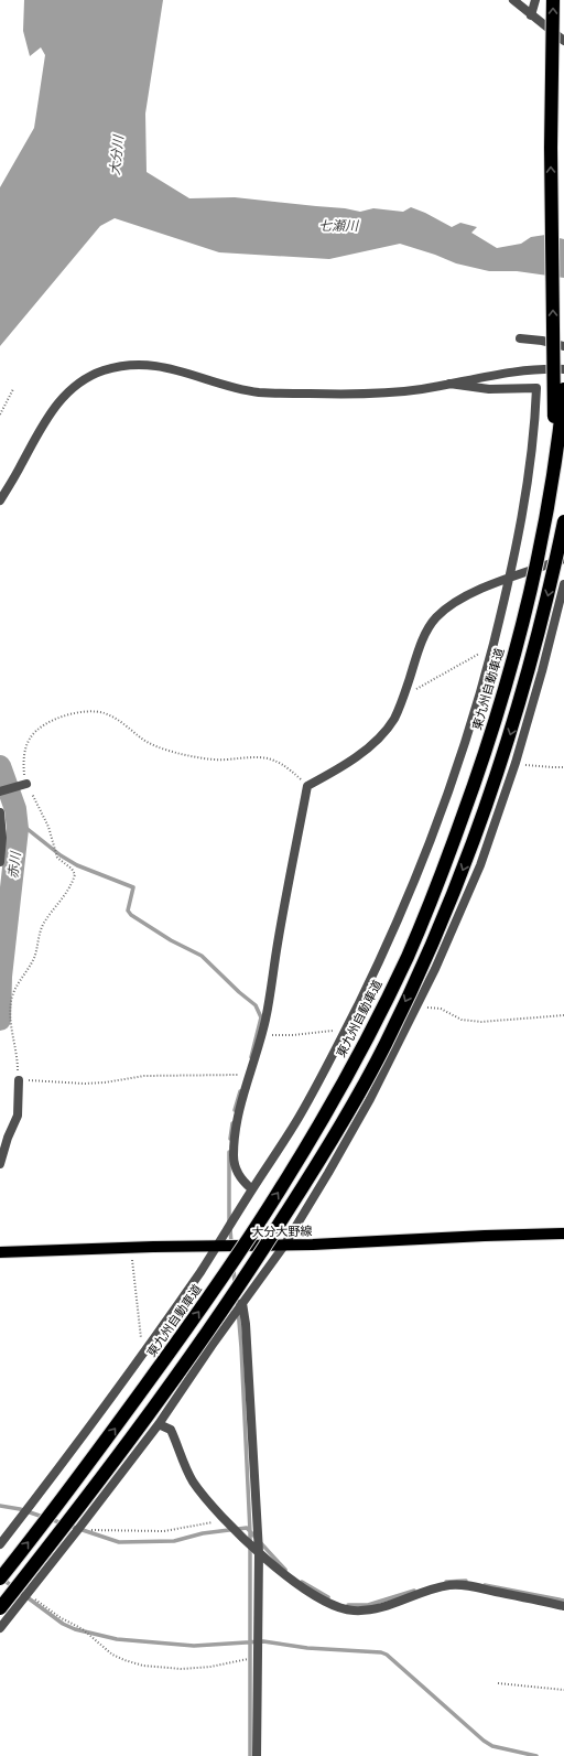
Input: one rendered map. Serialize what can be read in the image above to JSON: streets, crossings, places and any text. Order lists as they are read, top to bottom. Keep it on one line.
{"streets":{"highway":["東九州自動車道"],"main road":["大分大野線"]},"water":["大分川","七瀬川","赤川"]}
